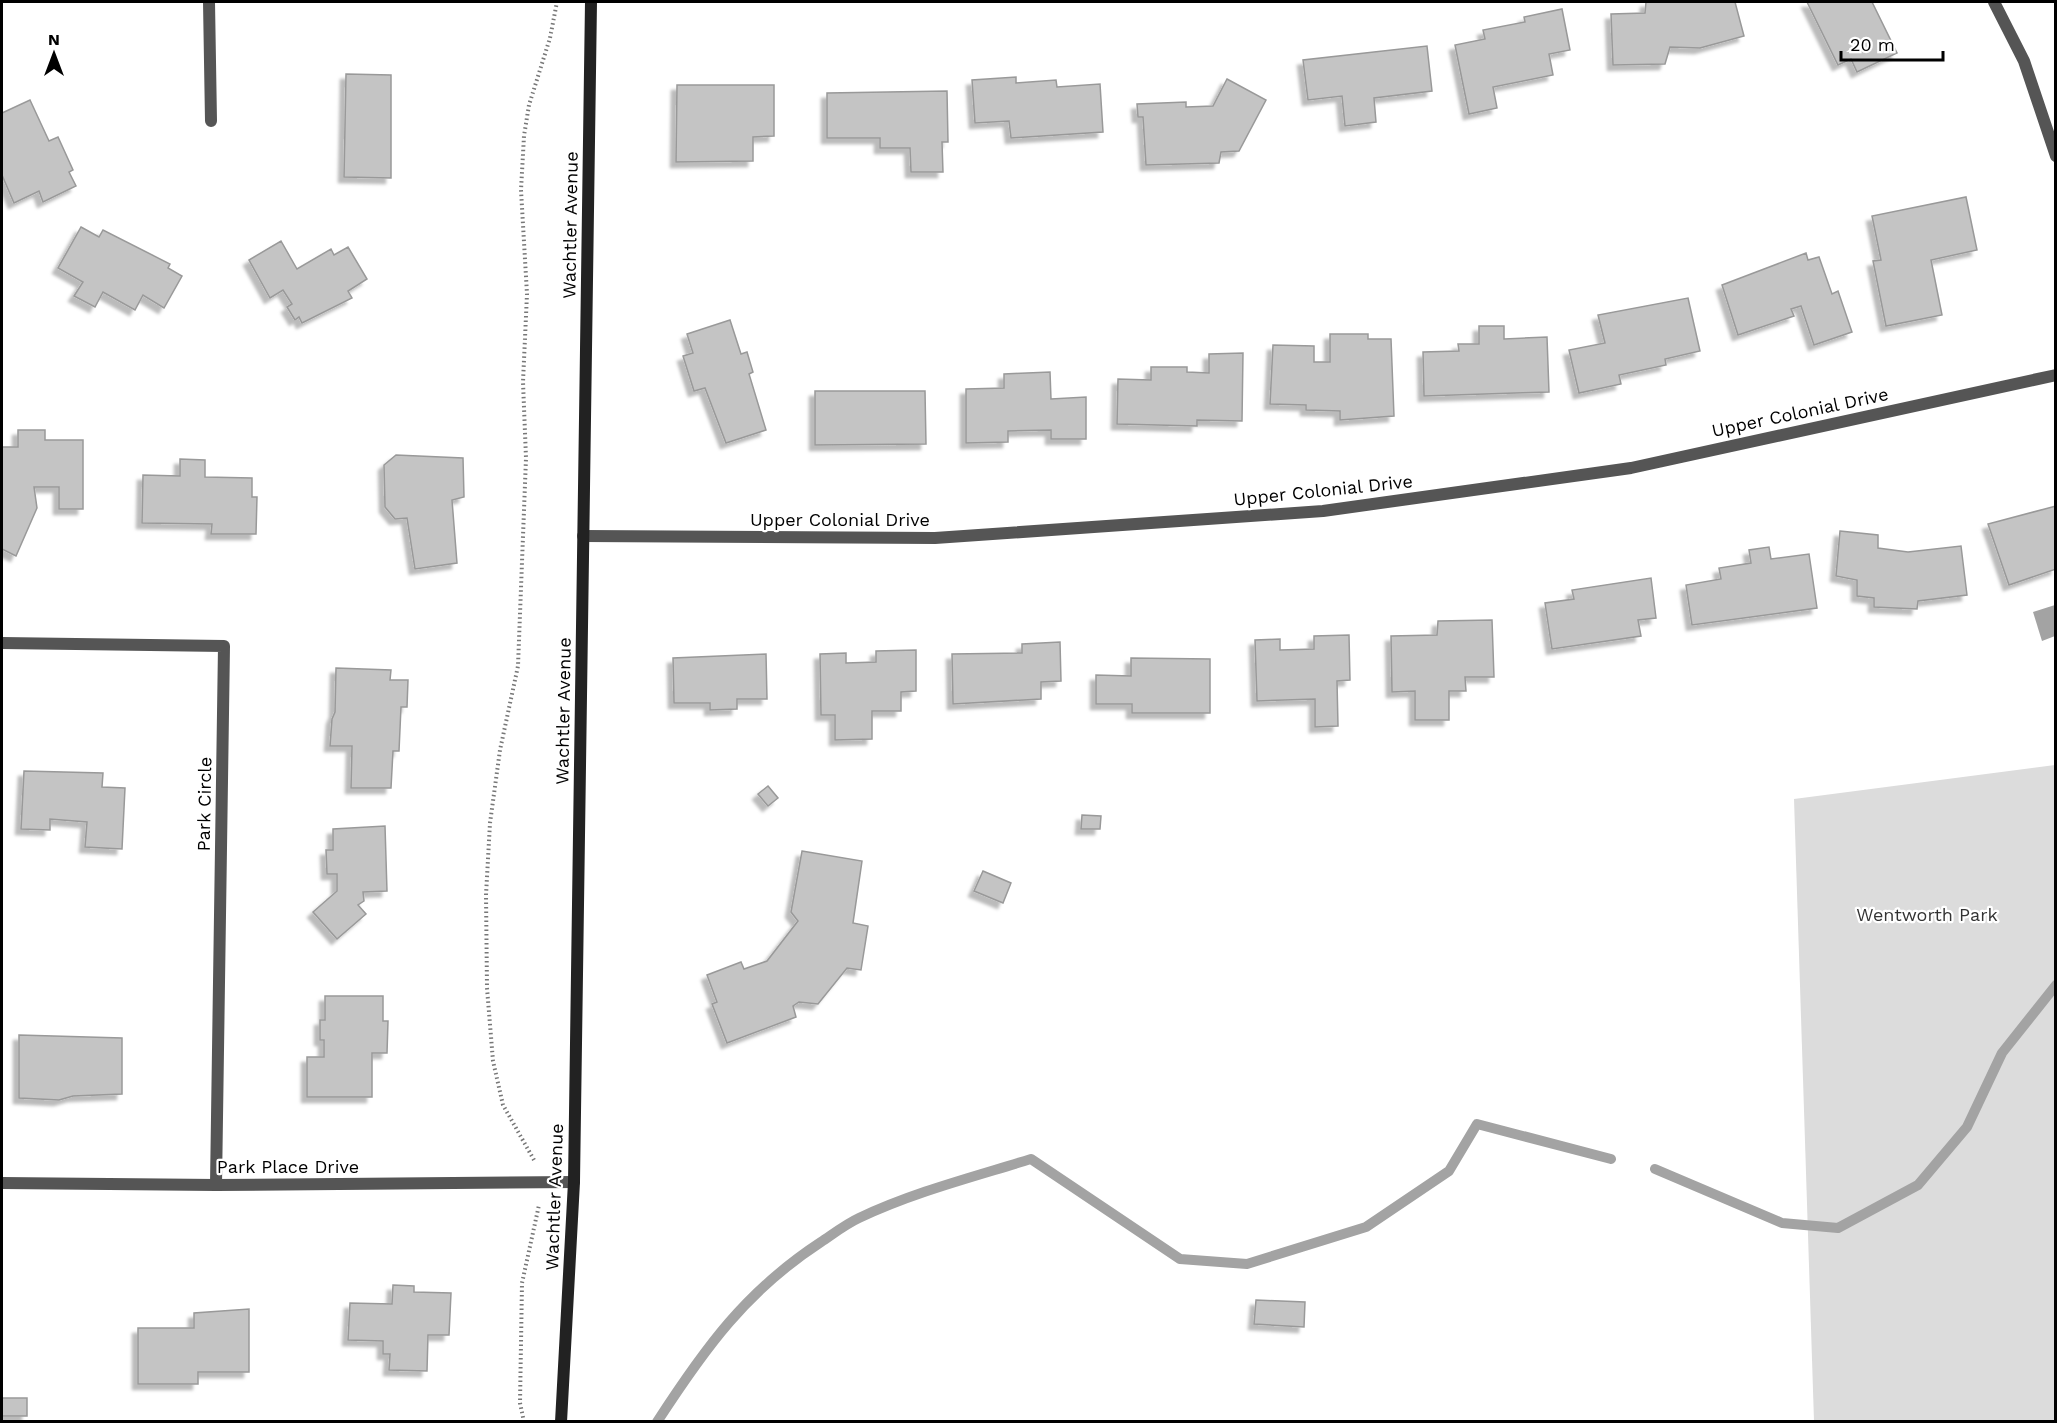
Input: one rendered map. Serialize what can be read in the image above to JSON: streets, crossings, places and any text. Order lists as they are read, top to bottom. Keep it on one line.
{"streets":{"street":["Wachtler Avenue","Upper Colonial Drive","Park Circle","Park Place Drive"]},"crossings":[["Wachtler Avenue","Upper Colonial Drive"],["Wachtler Avenue","Park Place Drive"],["Park Circle","Park Place Drive"]],"parks":["Wentworth Park"],"scale_bar":"20 m","north":"top"}
